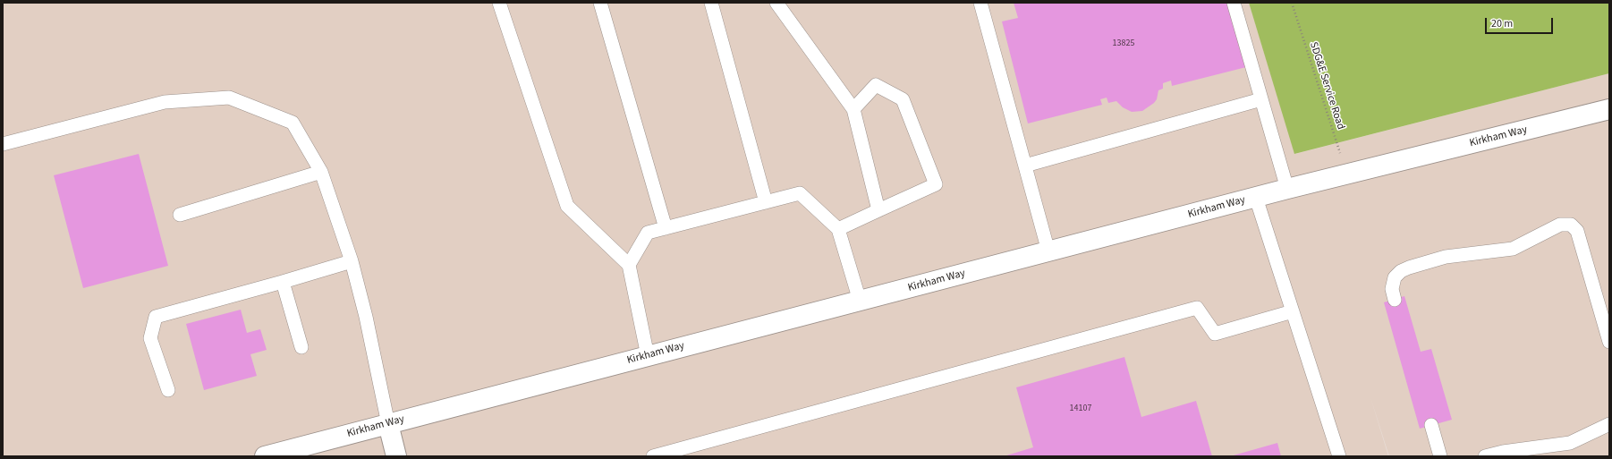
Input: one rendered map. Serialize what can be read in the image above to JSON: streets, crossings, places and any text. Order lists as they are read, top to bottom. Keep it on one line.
{"streets":{"main road":["Kirkham Way"],"path":["SDG&E Service Road"]},"crossings":[["SDG&E Service Road","Kirkham Way"]],"house_numbers":["13825","14107"],"scale_bar":"20 m"}
